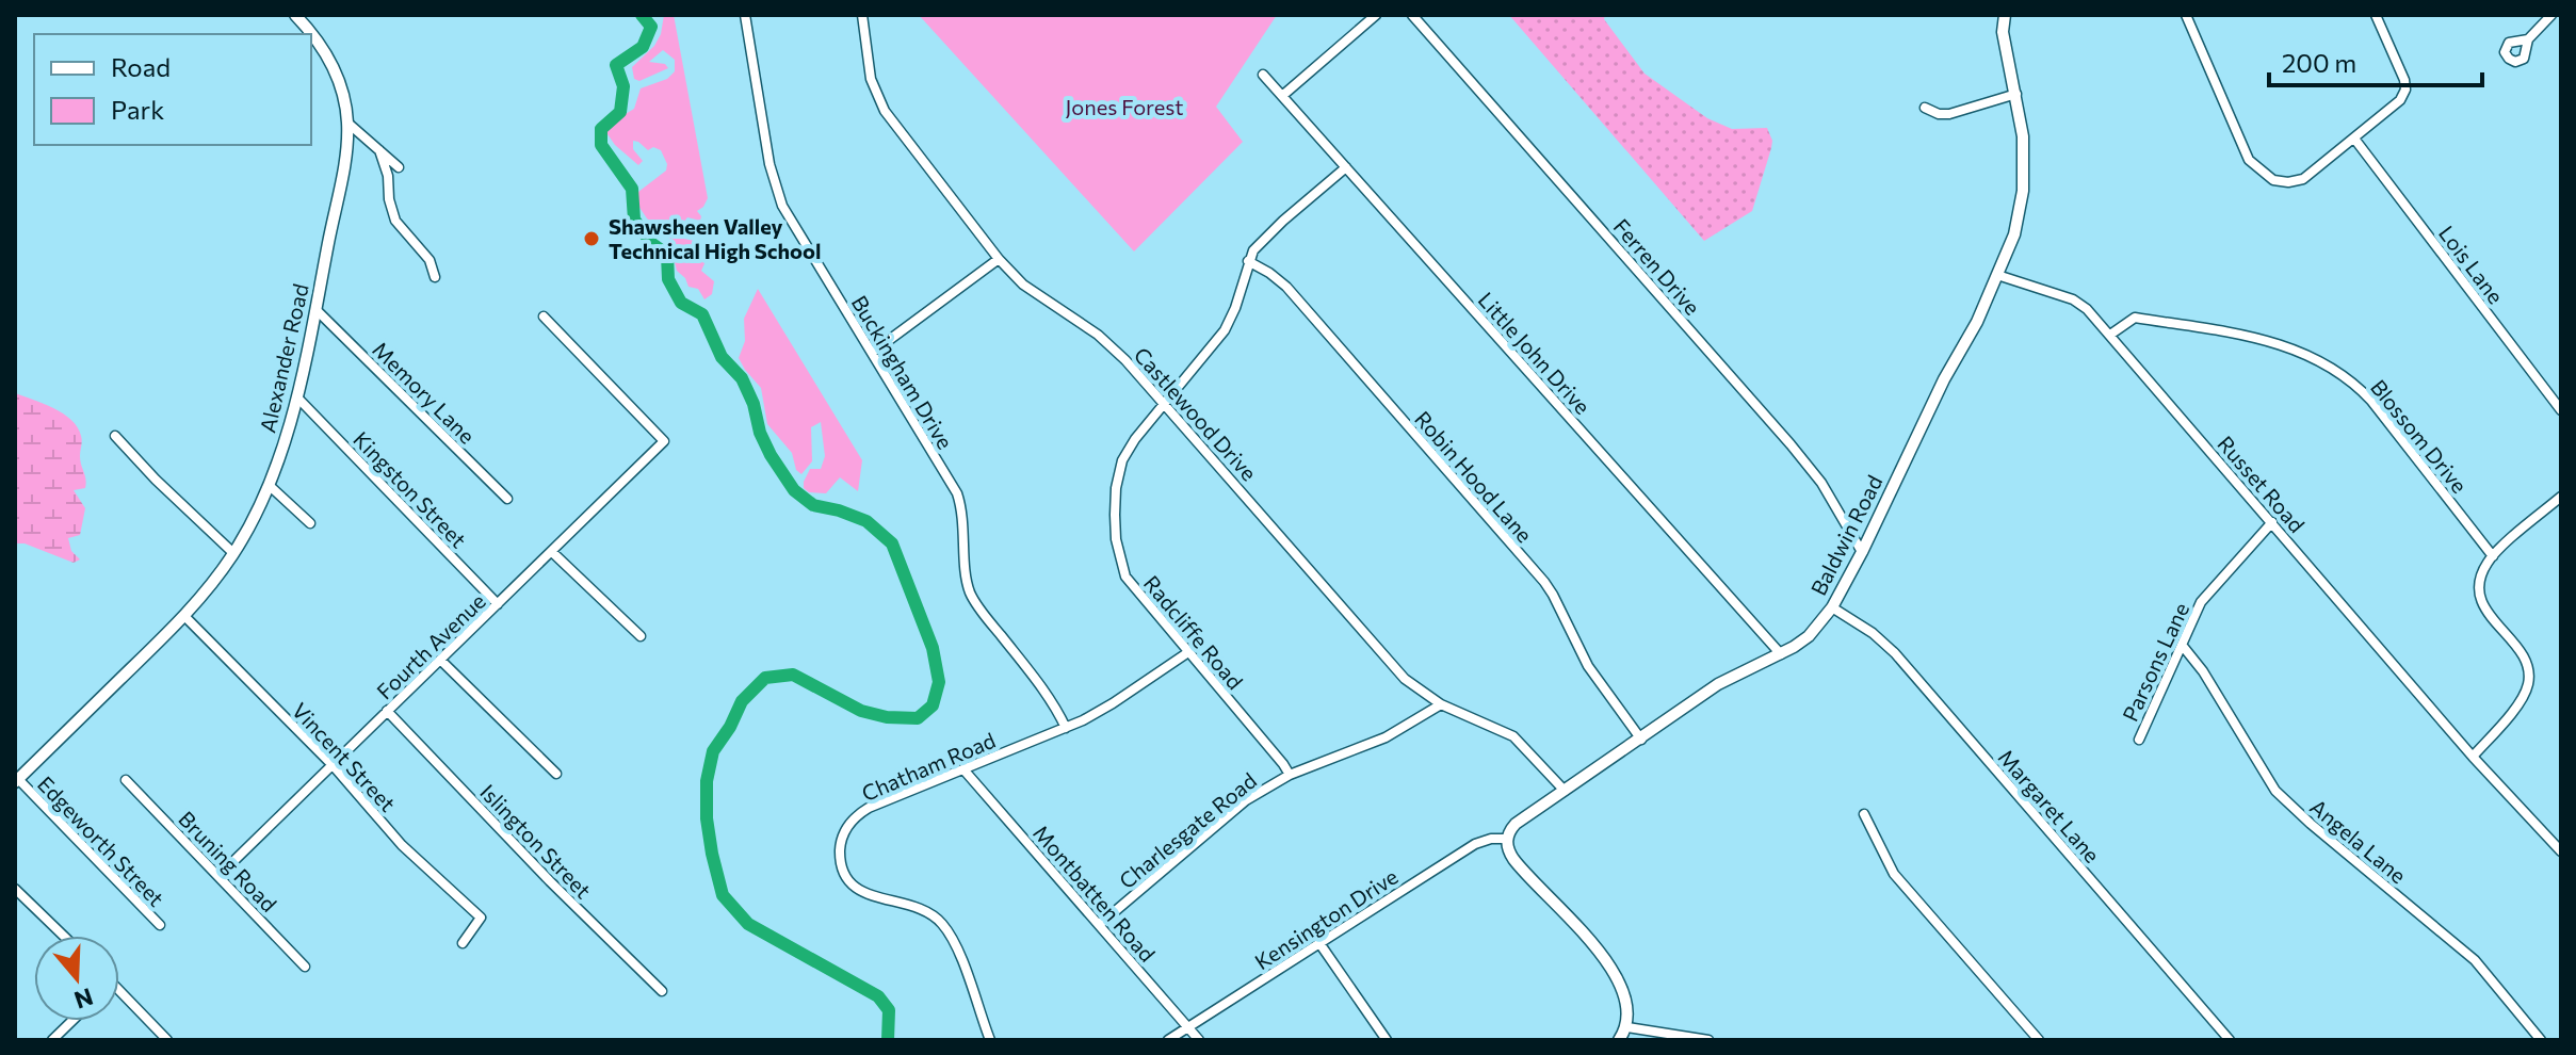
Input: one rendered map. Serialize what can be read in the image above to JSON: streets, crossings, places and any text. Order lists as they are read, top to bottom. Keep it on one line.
{"streets":{"street":["Lois Lane","Ferren Drive","Little John Drive","Alexander Road","Buckingham Drive","Memory Lane","Castlewood Drive","Blossom Drive","Robin Hood Lane","Russet Road","Kingston Street","Baldwin Road","Radcliffe Road","Fourth Avenue","Parsons Lane","Vincent Street","Chatham Road","Margaret Lane","Charlesgate Road","Edgeworth Street","Islington Street","Angela Lane","Bruning Road","Montbatten Road","Kensington Drive"]},"crossings":[["Ferren Drive","Baldwin Road"],["Little John Drive","Baldwin Road"],["Little John Drive","Radcliffe Road"],["Alexander Road","Memory Lane"],["Alexander Road","Kingston Street"],["Alexander Road","Vincent Street"],["Alexander Road","Edgeworth Street"],["Buckingham Drive","Chatham Road"],["Castlewood Drive","Baldwin Road"],["Castlewood Drive","Radcliffe Road"],["Castlewood Drive","Charlesgate Road"],["Blossom Drive","Russet Road"],["Robin Hood Lane","Baldwin Road"],["Robin Hood Lane","Radcliffe Road"],["Russet Road","Baldwin Road"],["Russet Road","Parsons Lane"],["Kingston Street","Fourth Avenue"],["Baldwin Road","Margaret Lane"],["Baldwin Road","Kensington Drive"],["Radcliffe Road","Chatham Road"],["Radcliffe Road","Charlesgate Road"],["Fourth Avenue","Vincent Street"],["Fourth Avenue","Islington Street"],["Fourth Avenue","Bruning Road"],["Parsons Lane","Angela Lane"],["Chatham Road","Montbatten Road"],["Charlesgate Road","Montbatten Road"],["Montbatten Road","Kensington Drive"]],"parks":["Jones Forest"],"places":["Shawsheen Valley Technical High School"],"legend":["Road","Park"],"scale_bar":"200 m","north":"bottom"}
